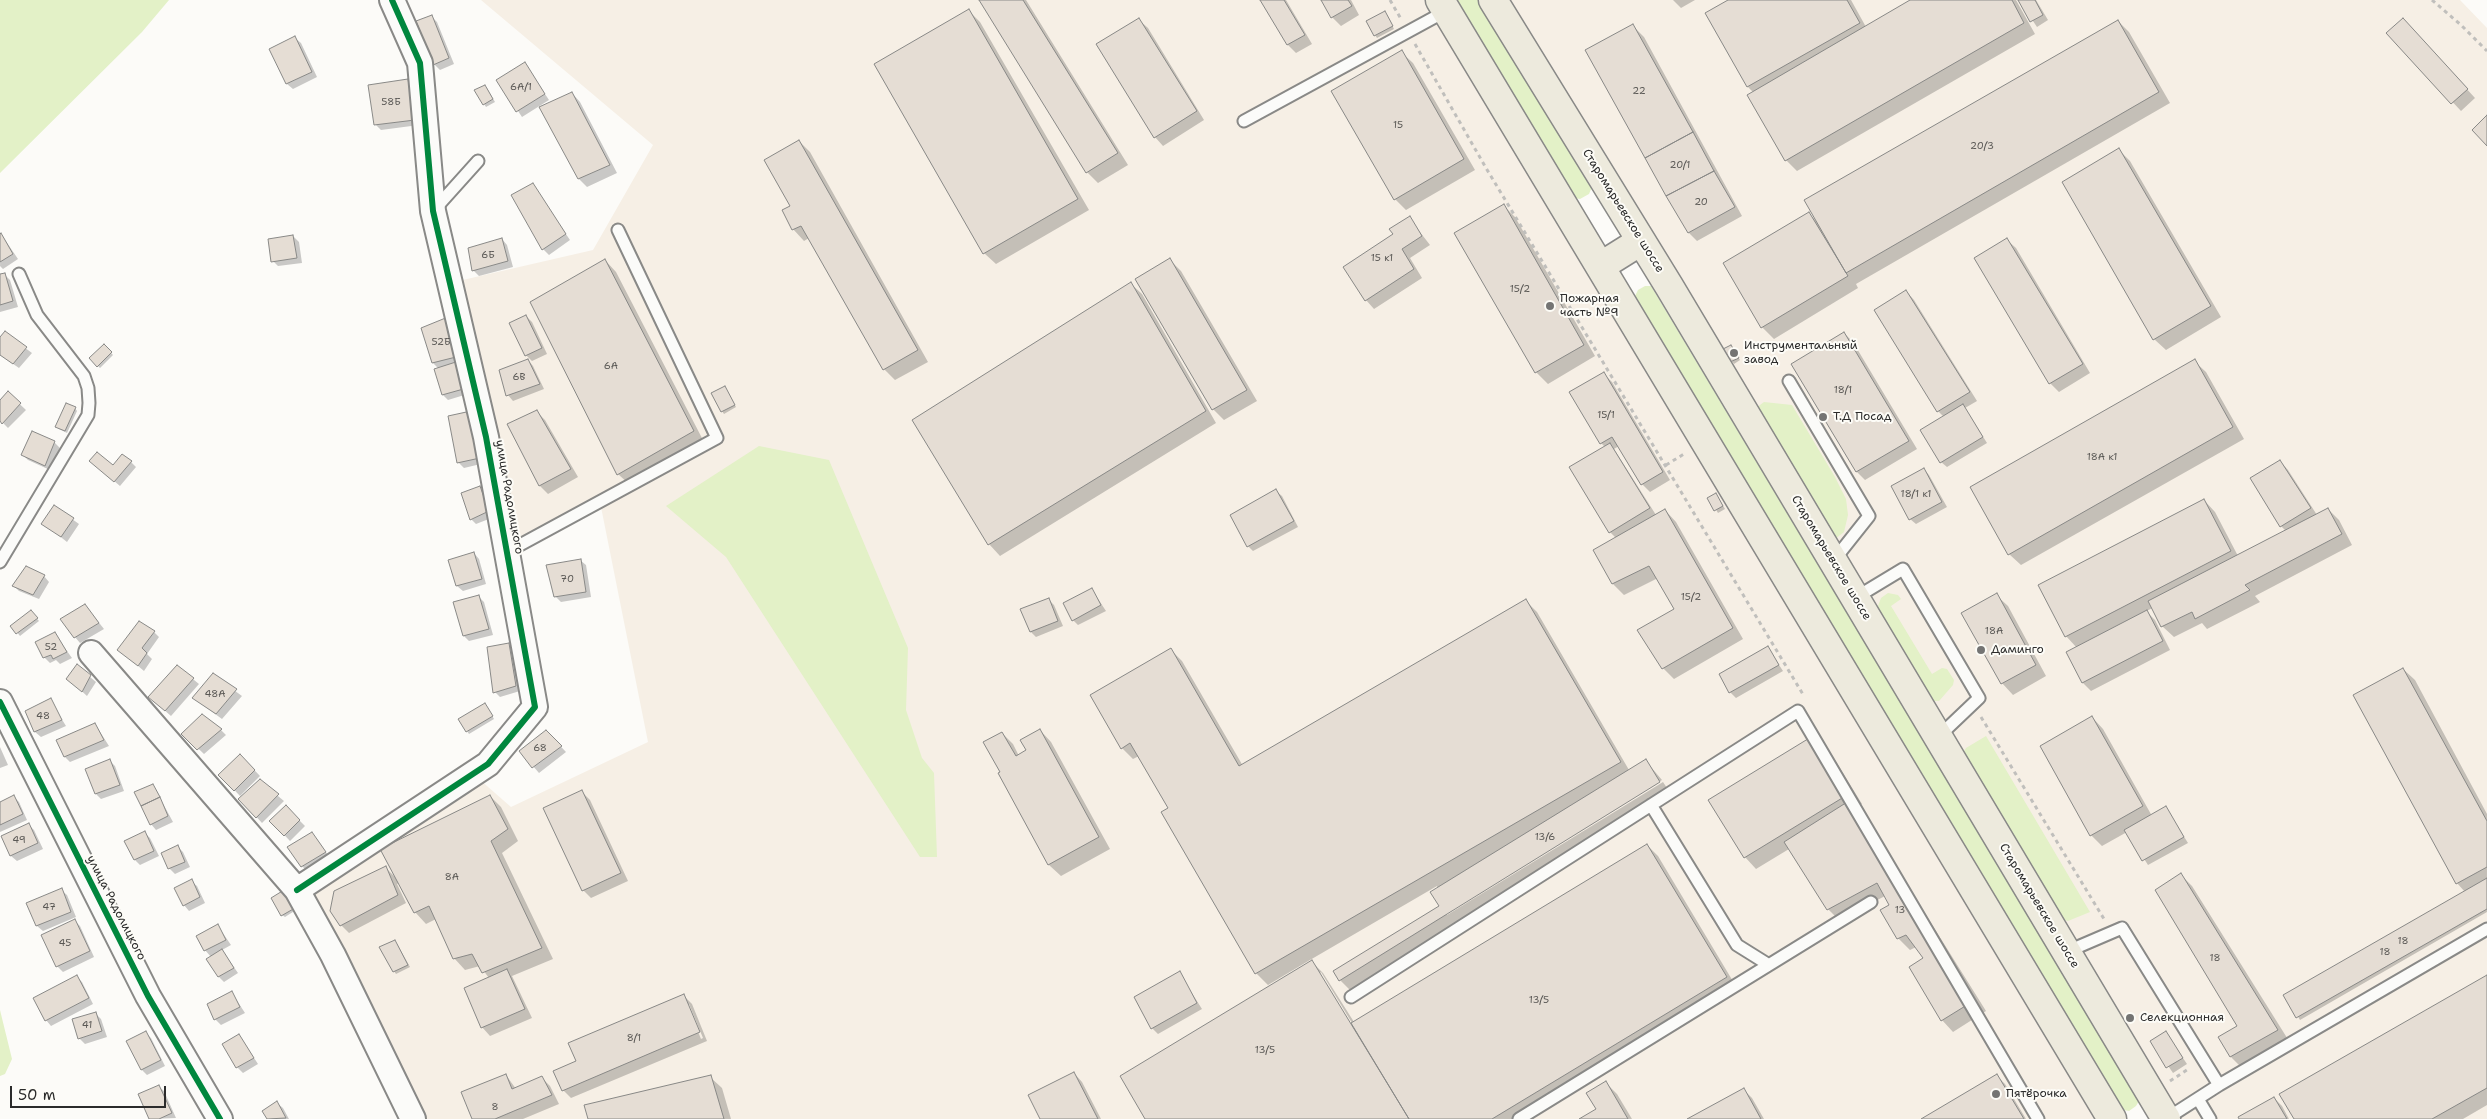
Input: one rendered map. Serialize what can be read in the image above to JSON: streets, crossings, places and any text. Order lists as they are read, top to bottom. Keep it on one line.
{"streets":{"main road":["Старомарьевское шоссе"],"street":["улица Радолицкого"]},"places":["Пожарная часть №9","Инструментальный завод","Т.Д Посад","Даминго","Селекционная","Пятёрочка"],"house_numbers":["6А/1","22","58Б","15","20/3","20/1","20","6Б","15 к1","15/2","52Б","6А","6В","18/1","15/1","18А к1","18/1 к1","70","15/2","18А","52","48А","48","68","13/6","49","8А","47","13","18","45","18","18","13/5","41","8/1","13/5","8"],"scale_bar":"50 m"}
